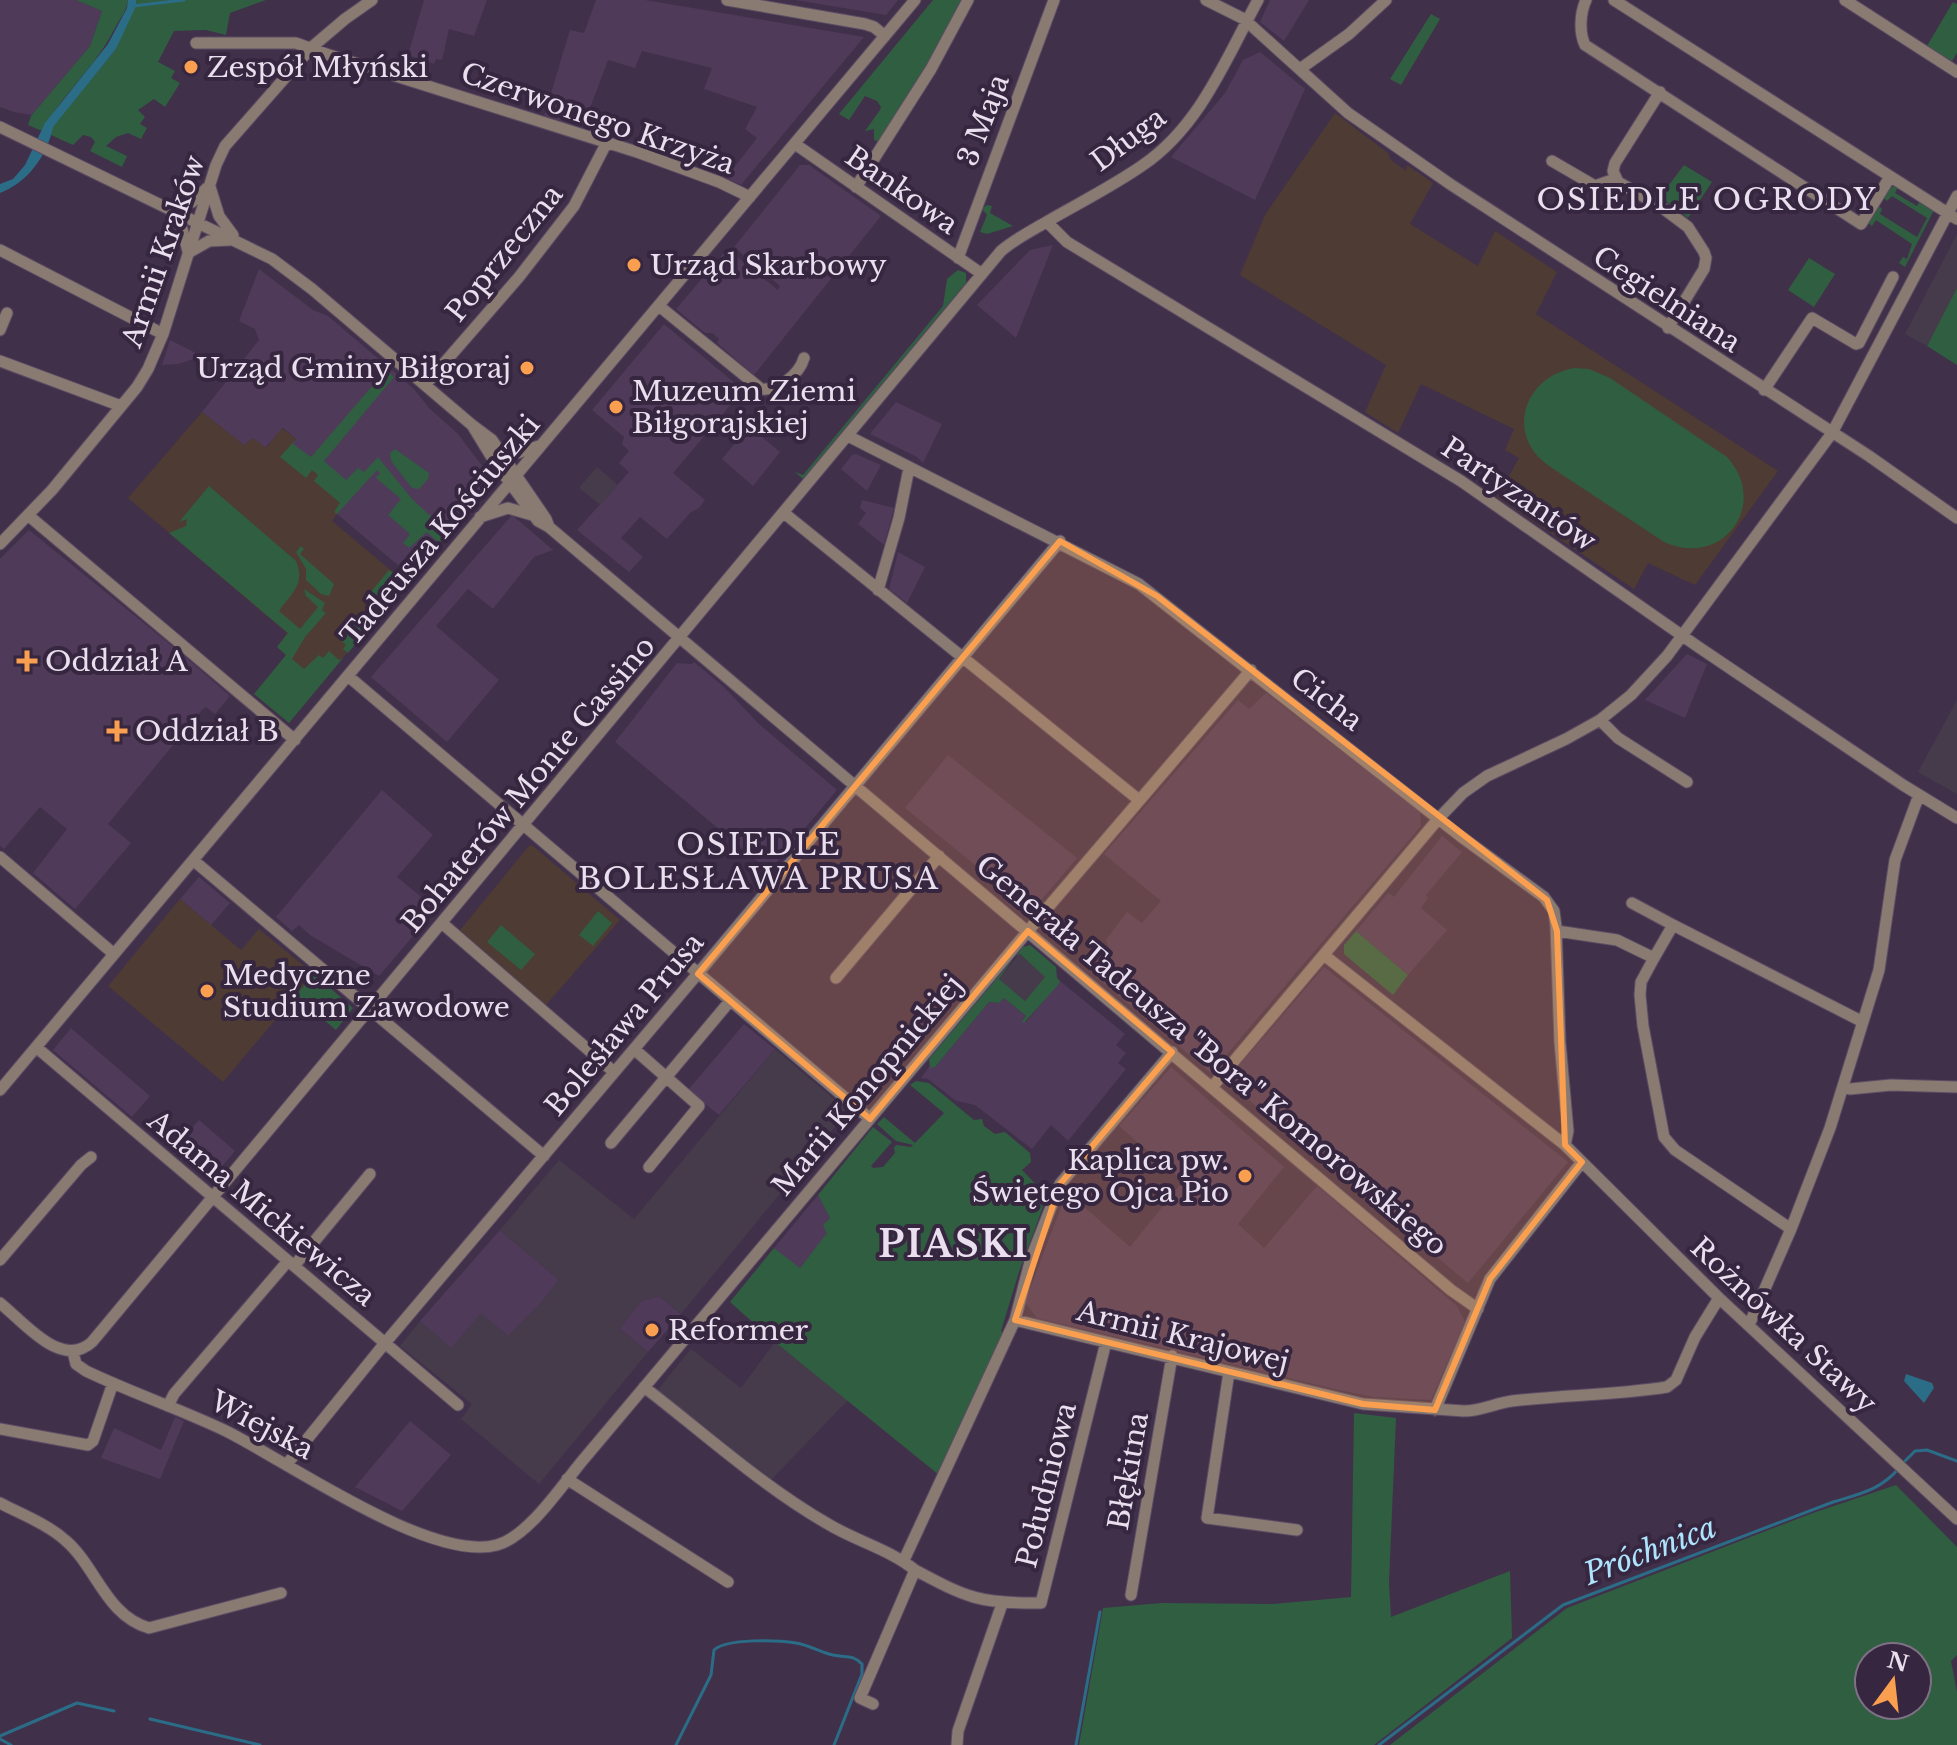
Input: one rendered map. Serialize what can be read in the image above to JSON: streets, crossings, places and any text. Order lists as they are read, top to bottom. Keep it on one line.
{"streets":{"street":["Czerwonego Krzyża","3 Maja","Długa","Bankowa","Armii Kraków","Poprzeczna","Cegielniana","Partyzantów","Tadeusza Kościuszki","Cicha","Bohaterów Monte Cassino","Bolesława Prusa","Generała Tadeusza \"Bora\" Komorowskiego","Marii Konopnickiej","Adama Mickiewicza","Rożnówka Stawy","Armii Krajowej","Wiejska","Błękitna","Południowa"]},"crossings":[["Czerwonego Krzyża","Armii Kraków"],["Czerwonego Krzyża","Poprzeczna"],["Czerwonego Krzyża","Tadeusza Kościuszki"],["3 Maja","Bankowa"],["Długa","Bankowa"],["Długa","Cegielniana"],["Długa","Partyzantów"],["Długa","Bohaterów Monte Cassino"],["Bankowa","Tadeusza Kościuszki"],["Bankowa","Bohaterów Monte Cassino"],["Tadeusza Kościuszki","Generała Tadeusza \"Bora\" Komorowskiego"],["Tadeusza Kościuszki","Adama Mickiewicza"],["Cicha","Bohaterów Monte Cassino"],["Cicha","Bolesława Prusa"],["Cicha","Marii Konopnickiej"],["Cicha","Rożnówka Stawy"],["Bohaterów Monte Cassino","Generała Tadeusza \"Bora\" Komorowskiego"],["Bohaterów Monte Cassino","Adama Mickiewicza"],["Bohaterów Monte Cassino","Wiejska"],["Bolesława Prusa","Generała Tadeusza \"Bora\" Komorowskiego"],["Bolesława Prusa","Adama Mickiewicza"],["Bolesława Prusa","Wiejska"],["Generała Tadeusza \"Bora\" Komorowskiego","Marii Konopnickiej"],["Marii Konopnickiej","Wiejska"],["Rożnówka Stawy","Armii Krajowej"],["Armii Krajowej","Błękitna"],["Armii Krajowej","Południowa"]],"districts":["OSIEDLE OGRODY","OSIEDLE BOLESŁAWA PRUSA","PIASKI"],"water":["Próchnica"],"places":{"other":["Zespół Młyński","Urząd Skarbowy","Urząd Gminy Biłgoraj","Muzeum Ziemi Biłgorajskiej","Medyczne Studium Zawodowe","Kaplica pw. Świętego Ojca Pio","Reformer"],"health":["Oddział A","Oddział B"]},"north":"top"}
